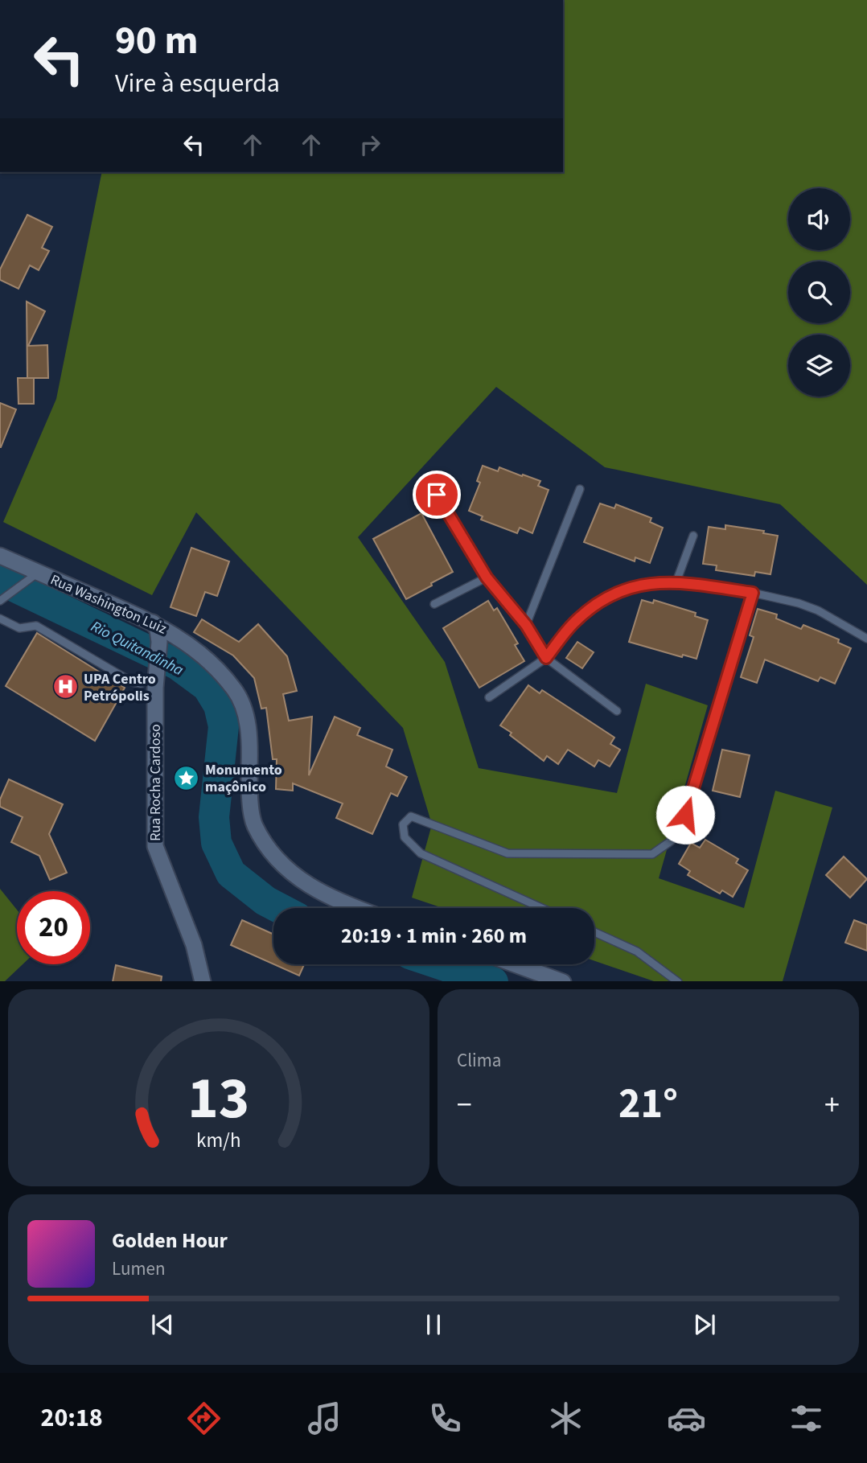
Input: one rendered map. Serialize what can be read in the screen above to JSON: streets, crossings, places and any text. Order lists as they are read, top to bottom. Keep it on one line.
{"streets":{"main road":["Rua Washington Luiz","Rua Rocha Cardoso"]},"crossings":[["Rua Washington Luiz","Rua Rocha Cardoso"]],"water":["Rio Quitandinha"],"places":{"hospital":["UPA Centro Petrópolis"],"place":["Monumento maçônico"]},"page":{"turn":["90 m","Vire à esquerda"],"limit":"20","trip":"20:19 · 1 min · 260 m","tile":"Clima","heat":["−","21°","+"],"song":["Golden Hour","Lumen"],"tabs":"20:18","gauge":["13","km/h"]}}
